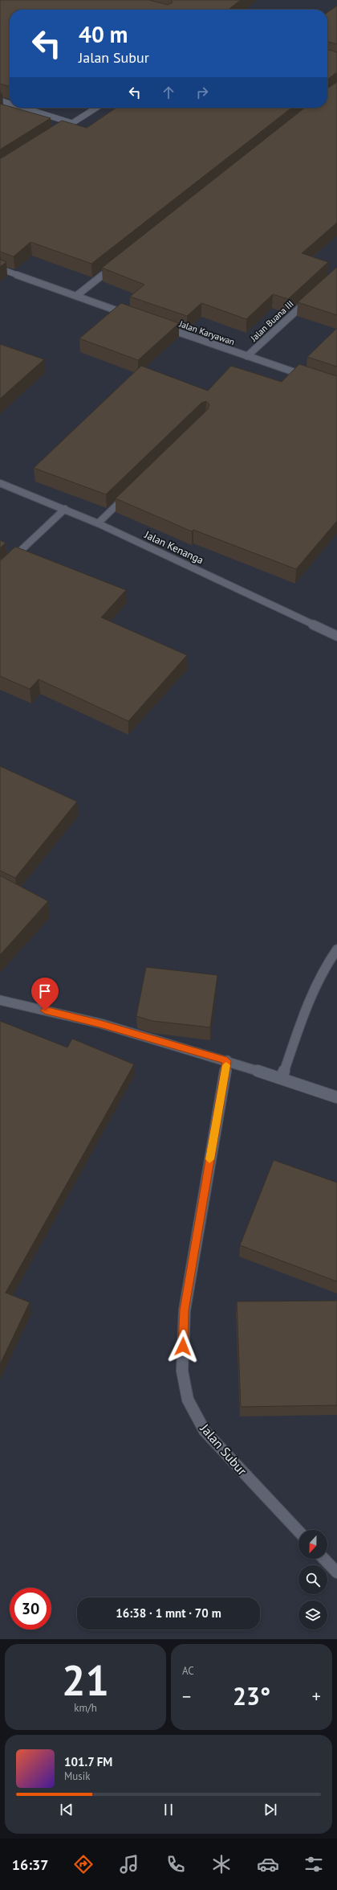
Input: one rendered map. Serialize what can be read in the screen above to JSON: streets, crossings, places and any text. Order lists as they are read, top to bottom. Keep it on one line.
{"streets":{"street":["Jalan Buana III","Jalan Karyawan","Jalan Kenanga","Jalan Subur"]},"crossings":[["Jalan Buana III","Jalan Karyawan"]],"north":"bottom","page":{"turn":["40 m","Jalan Subur"],"limit":"30","trip":"16:38 · 1 mnt · 70 m","tile":[["21","km/h"],"AC"],"heat":["−","23°","+"],"song":["101.7 FM","Musik"],"tabs":"16:37"}}
